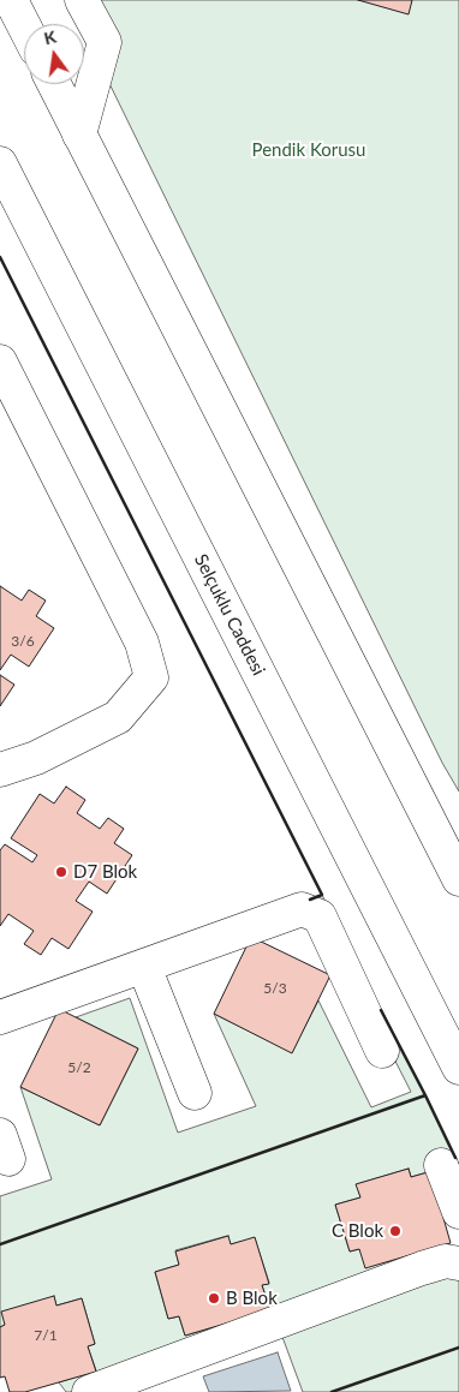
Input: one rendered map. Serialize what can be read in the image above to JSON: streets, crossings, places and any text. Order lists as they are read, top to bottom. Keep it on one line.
{"streets":{"main road":["Selçuklu Caddesi"]},"parks":["Pendik Korusu"],"places":["D7 Blok","C Blok","B Blok"],"house_numbers":["3/6","5/3","5/2","7/1"],"north":"top"}
